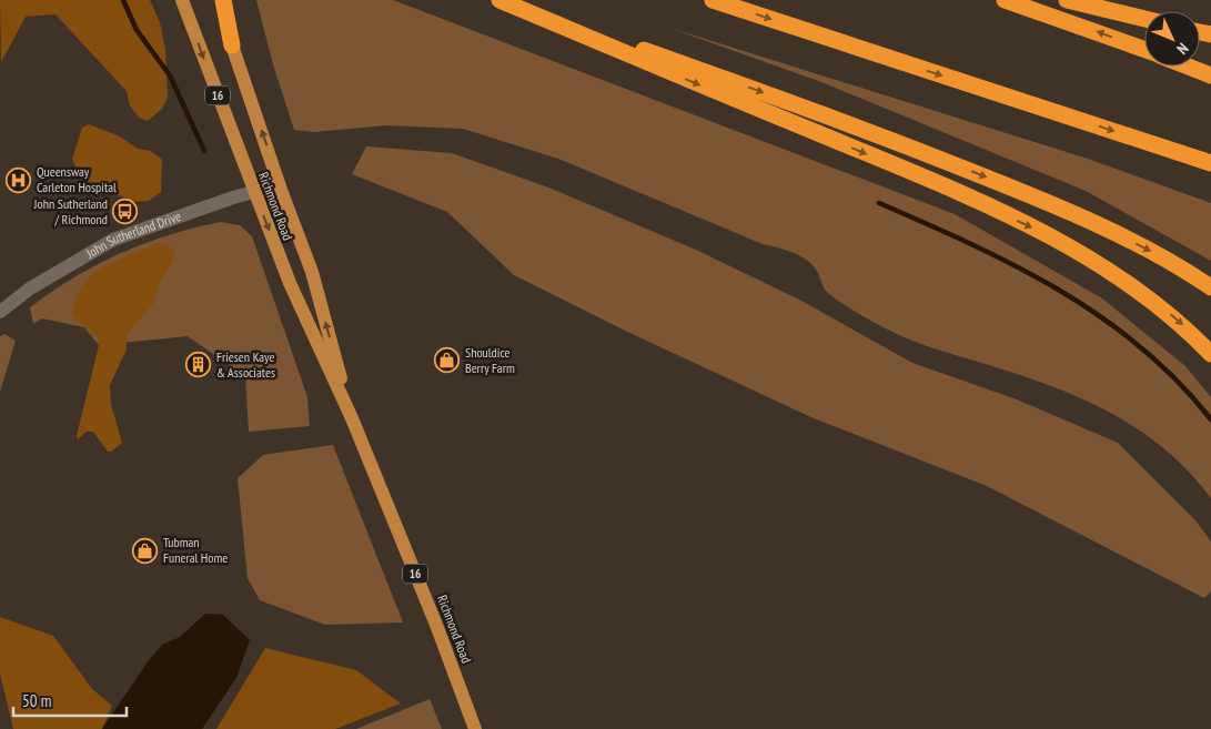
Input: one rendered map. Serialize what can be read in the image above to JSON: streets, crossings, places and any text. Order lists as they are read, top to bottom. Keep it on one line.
{"streets":{"main road":["16","Richmond Road"],"street":["John Sutherland Drive"]},"crossings":[["Richmond Road","John Sutherland Drive"]],"places":{"hospital":["Queensway Carleton Hospital"],"bus stop":["John Sutherland / Richmond"],"shop":["Shouldice Berry Farm","Tubman Funeral Home"],"building":["Friesen Kaye & Associates"]},"scale_bar":"50 m","north":"bottom right"}
